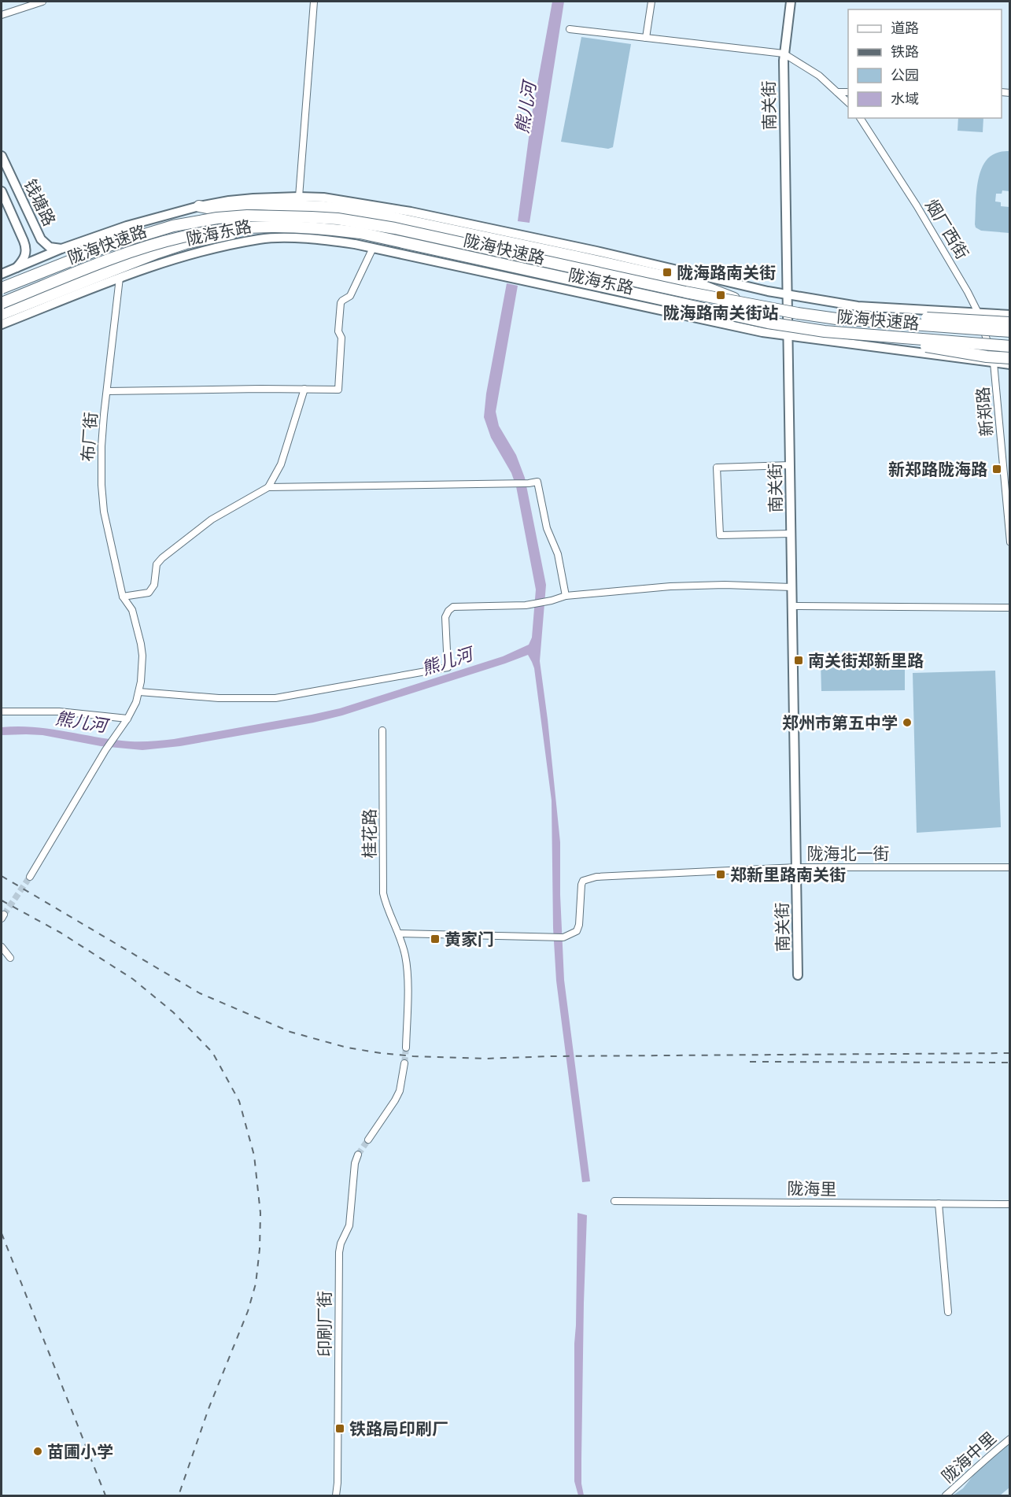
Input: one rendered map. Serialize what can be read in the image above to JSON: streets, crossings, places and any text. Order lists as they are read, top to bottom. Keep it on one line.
{"streets":{"highway":["陇海快速路"],"street":["南关街","钱塘路","烟厂西街","陇海东路","新郑路","布厂街","桂花路","陇海北一街","陇海里","印刷厂街","陇海中里"]},"crossings":[["南关街","陇海东路"],["南关街","陇海北一街"],["钱塘路","陇海东路"],["烟厂西街","陇海东路"],["烟厂西街","新郑路"],["陇海东路","新郑路"],["陇海东路","布厂街"],["桂花路","陇海北一街"]],"water":["熊儿河"],"places":{"transit":["陇海路南关街","陇海路南关街站","新郑路陇海路","南关街郑新里路","郑新里路南关街","黄家门","铁路局印刷厂"],"other":["郑州市第五中学","苗圃小学"]},"legend":["道路","铁路","公园","水域"]}
